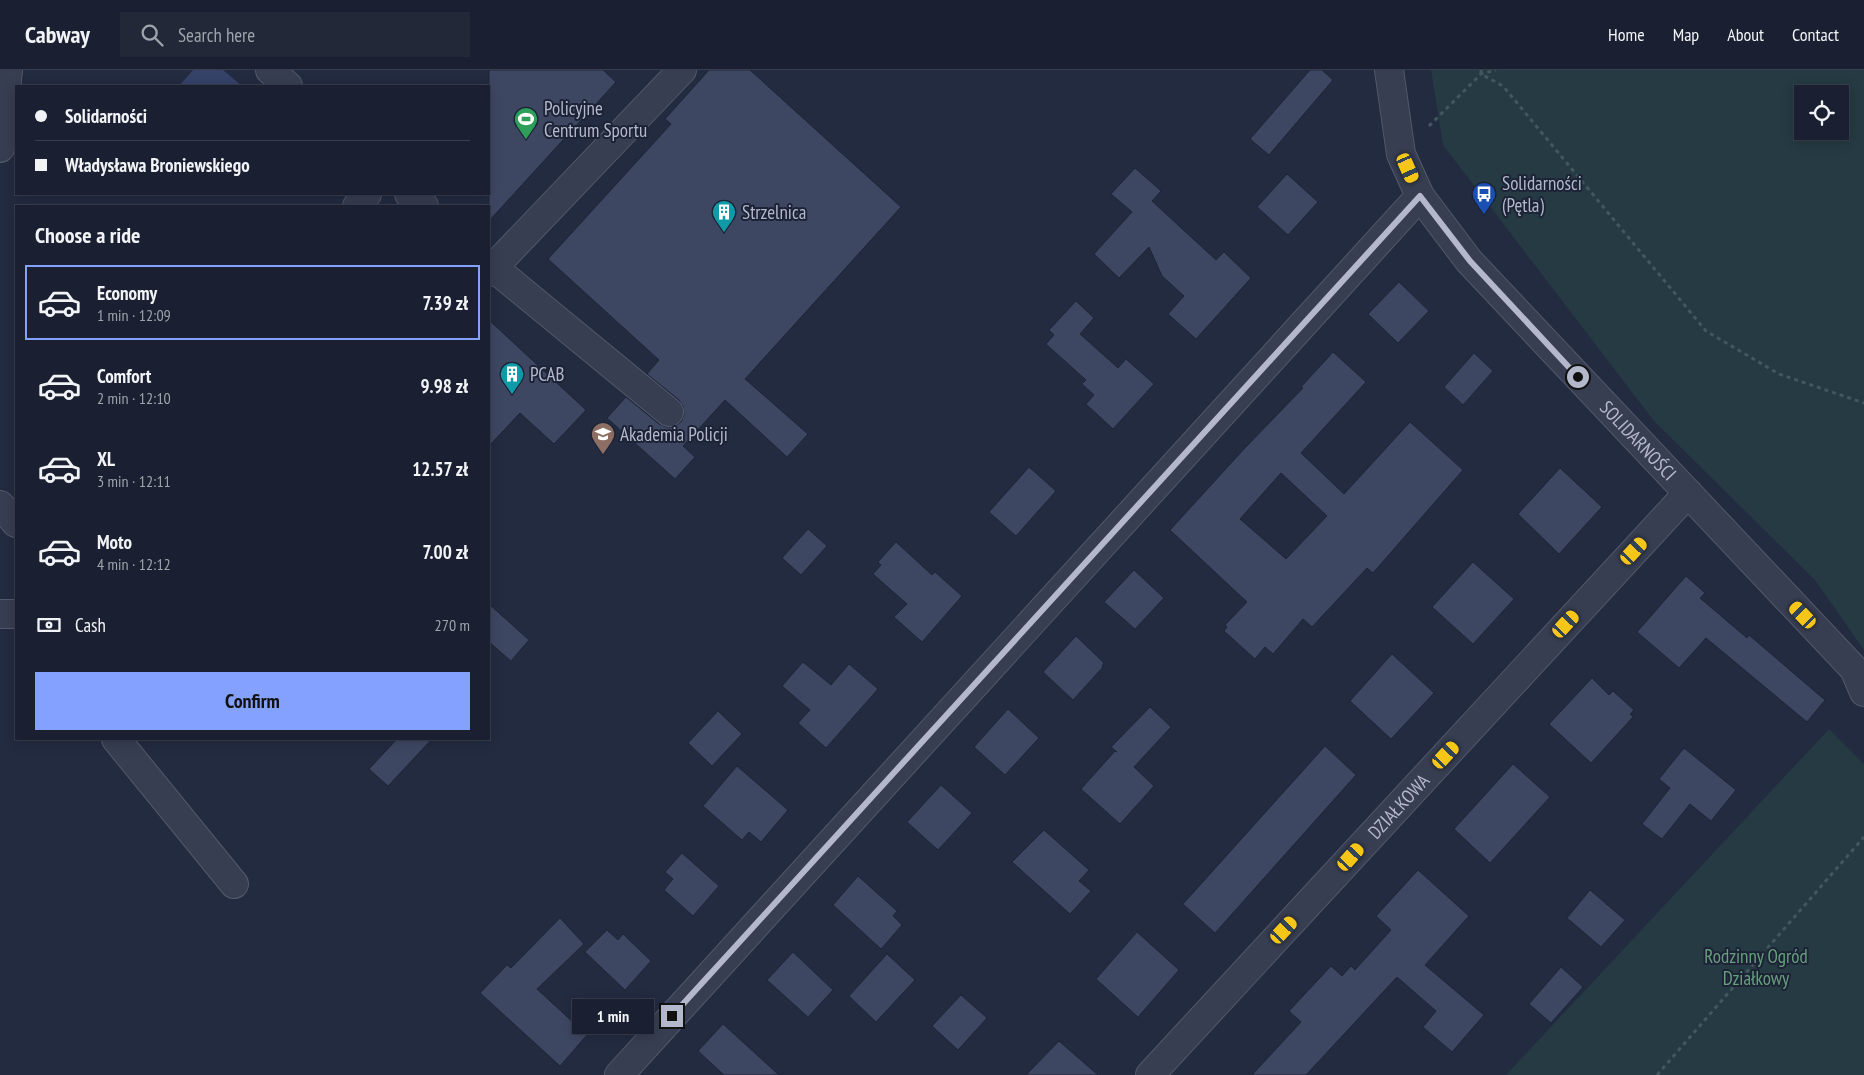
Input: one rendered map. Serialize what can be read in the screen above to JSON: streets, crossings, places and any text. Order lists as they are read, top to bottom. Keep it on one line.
{"streets":{"street":["SOLIDARNOŚCI","DZIAŁKOWA"]},"crossings":[["SOLIDARNOŚCI","DZIAŁKOWA"]],"parks":["Rodzinny Ogród Działkowy"],"places":{"sports":["Policyjne Centrum Sportu"],"bus stop":["Solidarności (Pętla)"],"building":["Strzelnica","PCAB"],"school or university":["Akademia Policji"]},"page":{"header":"Cabway","search":"Search here","nav":["Home","Map","About","Contact"],"banner":["Solidarności","Władysława Broniewskiego"],"heading":"Choose a ride","list":[{"name":"Economy","note":"1 min · 12:09","value":"7.39 zł"},{"name":"Comfort","note":"2 min · 12:10","value":"9.98 zł"},{"name":"XL","note":"3 min · 12:11","value":"12.57 zł"},{"name":"Moto","note":"4 min · 12:12","value":"7.00 zł"}],"pay":["Cash","270 m"],"buttons":"Confirm","bubble":"1 min"}}
